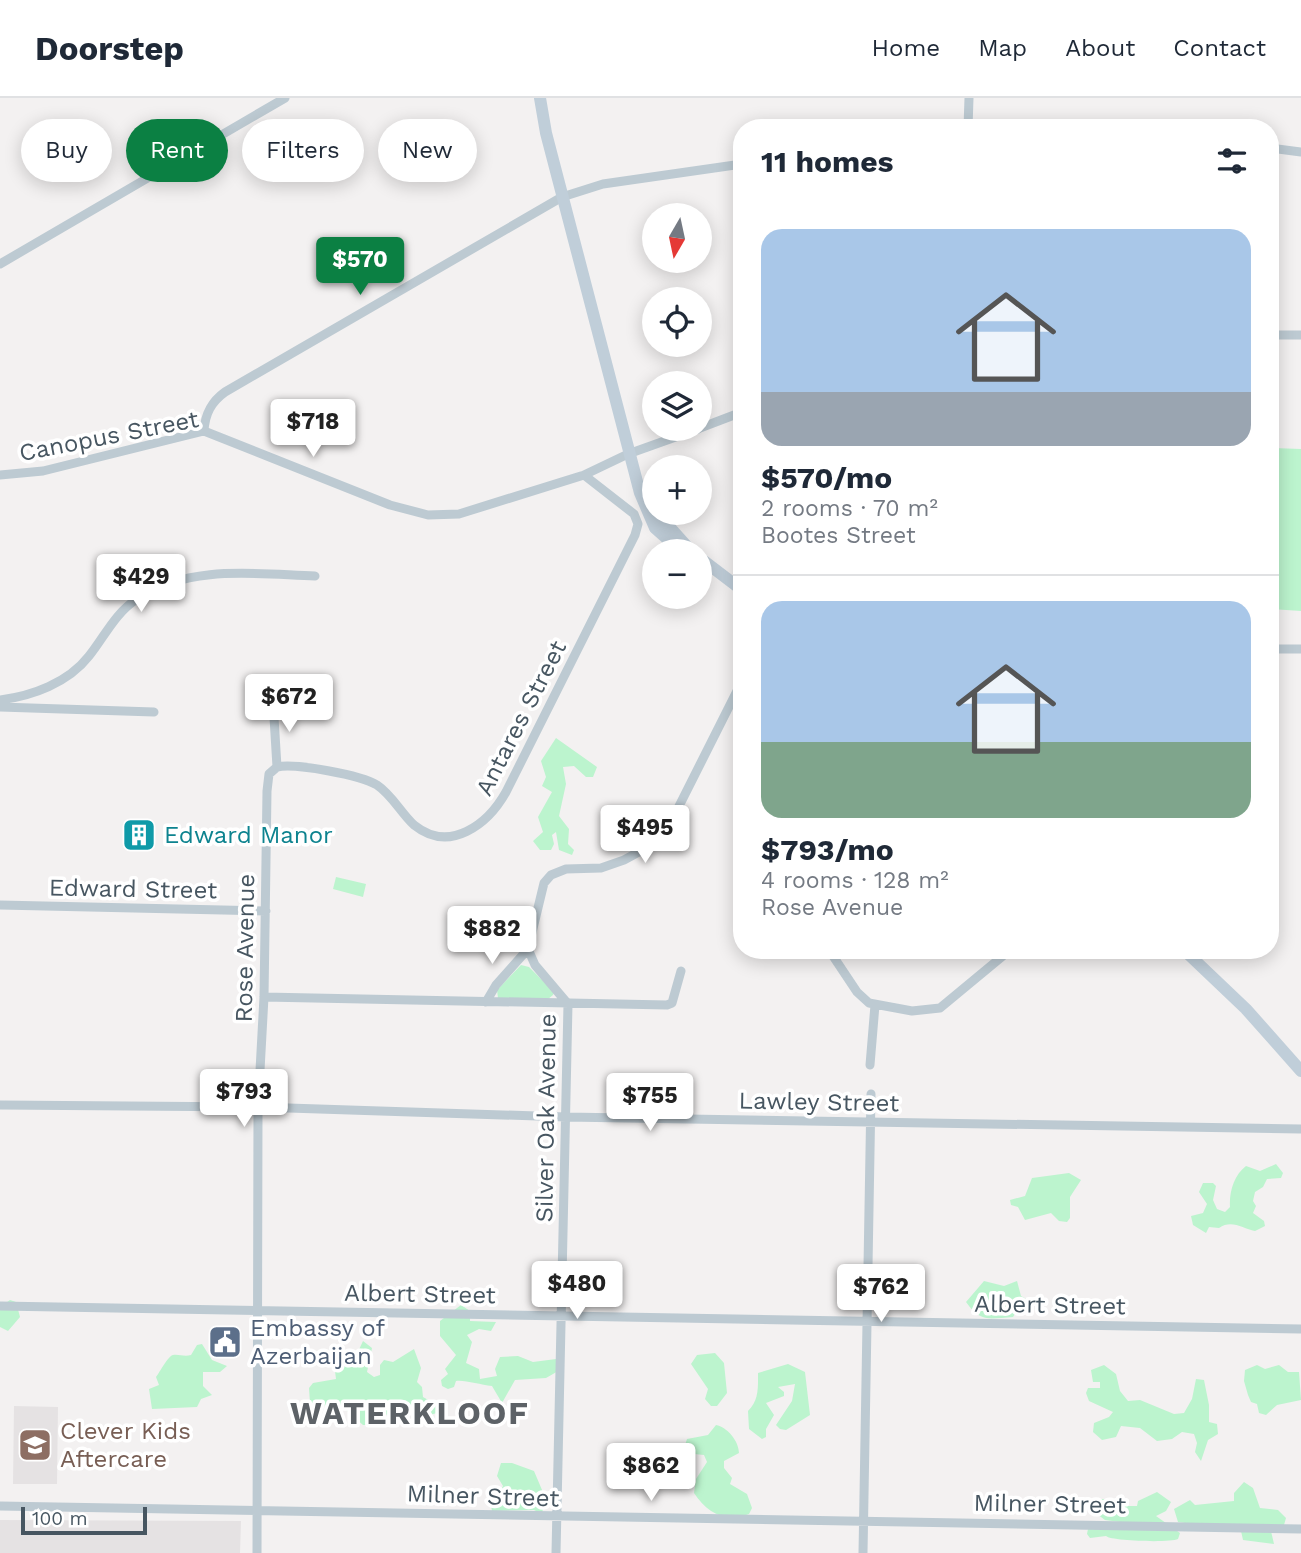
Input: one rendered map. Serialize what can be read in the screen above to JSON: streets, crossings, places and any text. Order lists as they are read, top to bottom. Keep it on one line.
{"streets":{"street":["Canopus Street","Antares Street","Edward Street","Rose Avenue","Lawley Street","Silver Oak Avenue","Albert Street","Milner Street"]},"crossings":[["Canopus Street","Antares Street"],["Antares Street","Rose Avenue"],["Edward Street","Rose Avenue"],["Rose Avenue","Lawley Street"],["Rose Avenue","Albert Street"],["Rose Avenue","Milner Street"],["Lawley Street","Silver Oak Avenue"],["Silver Oak Avenue","Albert Street"],["Silver Oak Avenue","Milner Street"]],"districts":["WATERKLOOF"],"places":{"building":["Edward Manor"],"public building":["Embassy of Azerbaijan"],"school or university":["Clever Kids Aftercare"]},"scale_bar":"100 m","north":"bottom","page":{"header":"Doorstep","nav":["Home","Map","About","Contact"],"chip":["Buy","Rent","Filters","New"],"heading":"11 homes","map_buttons":["+","−"],"list":[{"name":"$570/mo","note":"2 rooms · 70 m² · Bootes Street"},{"name":"$793/mo","note":"4 rooms · 128 m² · Rose Avenue"}],"price":["$570","$718","$429","$672","$495","$882","$793","$755","$480","$762","$862"],"scale":"100 m"}}
